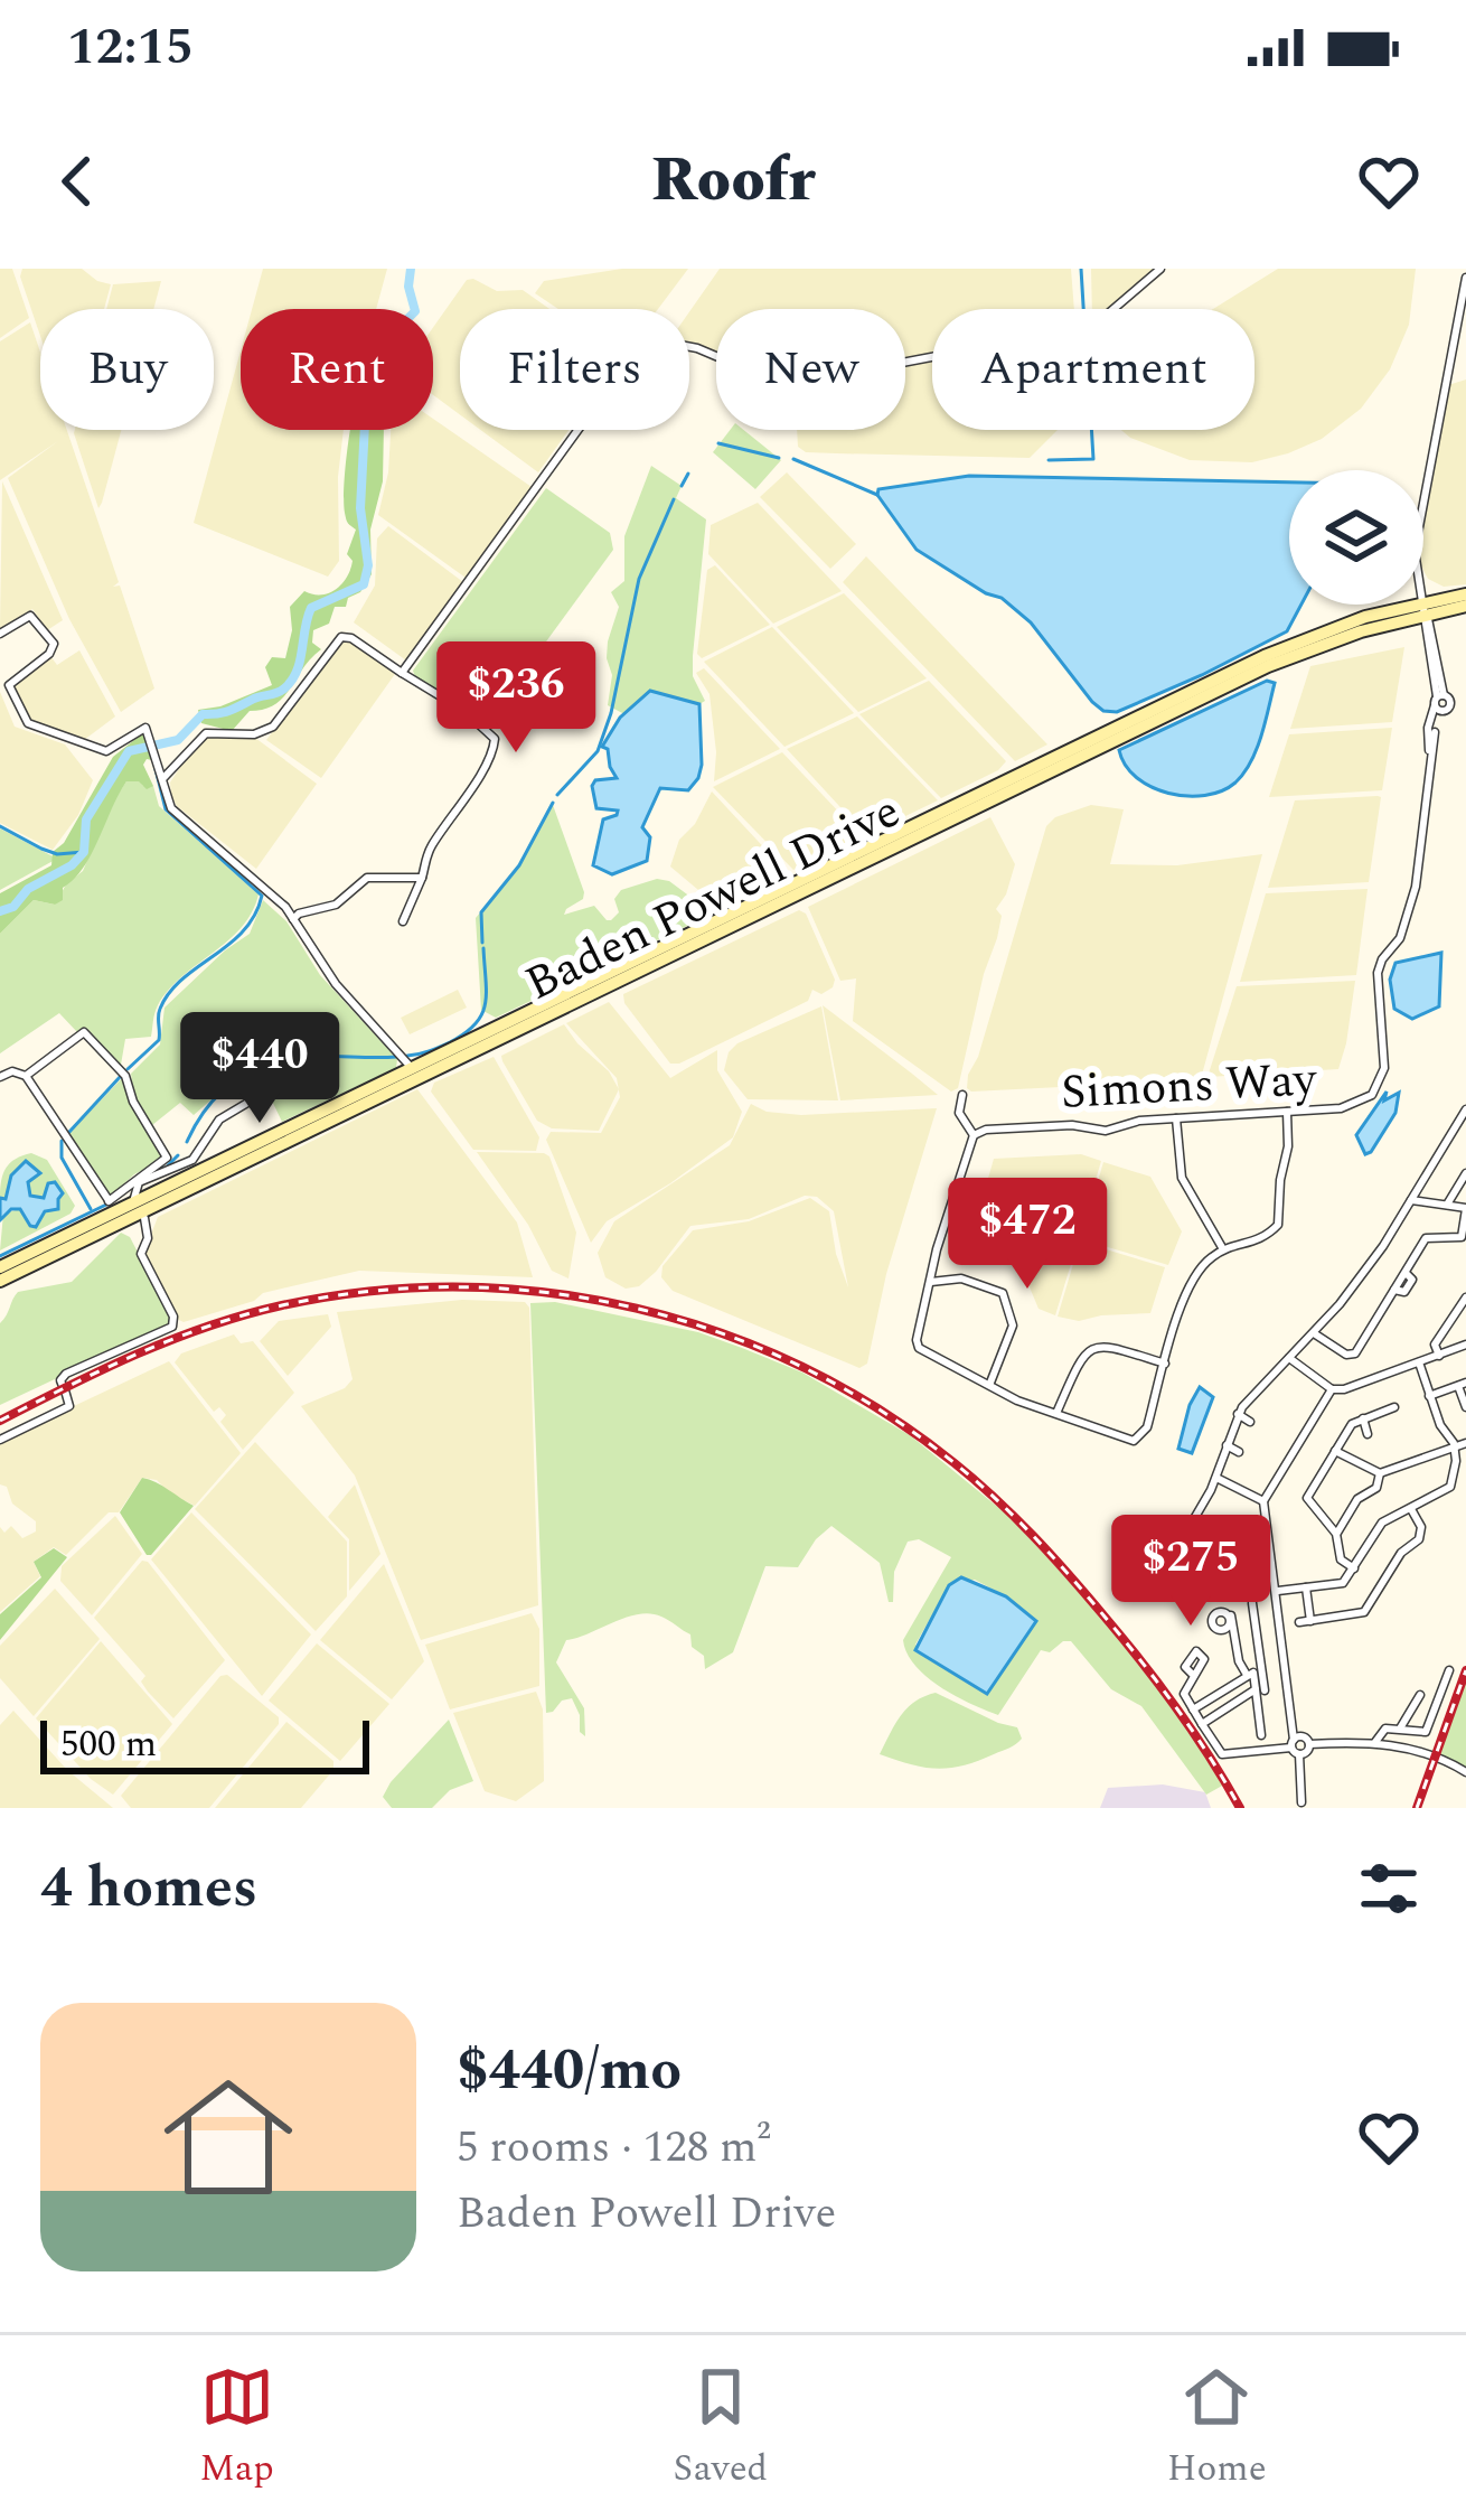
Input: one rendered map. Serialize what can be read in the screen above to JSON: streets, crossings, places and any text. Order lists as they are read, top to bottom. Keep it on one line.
{"streets":{"main road":["Baden Powell Drive"],"street":["Simons Way"]},"crossings":[["Baden Powell Drive","Simons Way"]],"scale_bar":"500 m","page":{"status":"12:15","header":"Roofr","chip":["Buy","Rent","Filters","New","Apartment"],"price":["$236","$440","$472","$275"],"scale":"500 m","heading":"4 homes","list":[{"name":"$440/mo","note":"5 rooms · 128 m² · Baden Powell Drive"}],"tabs":["Map","Saved","Home"]}}
